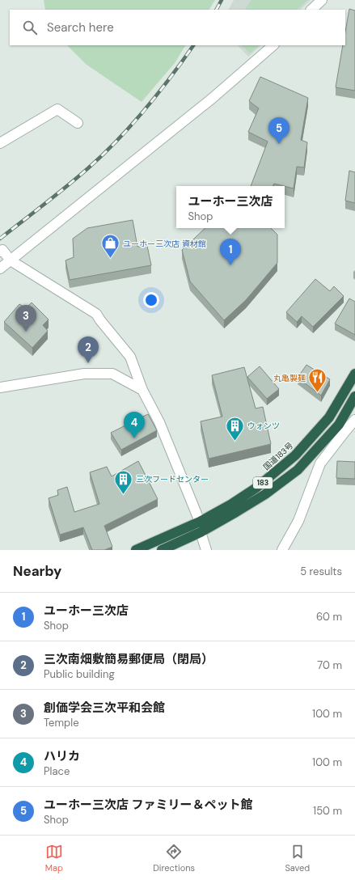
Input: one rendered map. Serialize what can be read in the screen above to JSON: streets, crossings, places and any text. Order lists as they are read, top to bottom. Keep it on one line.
{"streets":{"highway":["国道183号","183"]},"places":{"shop":["ユーホー三次店 資材館"],"restaurant":["丸亀製麺"],"building":["ウォンツ","三次フードセンター"]},"page":{"search":"Search here","pins":["5","1","3","2","4"],"popup":["ユーホー三次店","Shop"],"heading":["Nearby","5 results"],"list":[{"mark":"1","name":"ユーホー三次店","note":"Shop","value":"60 m"},{"mark":"2","name":"三次南畑敷簡易郵便局（閉局）","note":"Public building","value":"70 m"},{"mark":"3","name":"創価学会三次平和会館","note":"Temple","value":"100 m"},{"mark":"4","name":"ハリカ","note":"Place","value":"100 m"},{"mark":"5","name":"ユーホー三次店 ファミリー＆ペット館","note":"Shop","value":"150 m"}],"nav":["Map","Directions","Saved"]}}
